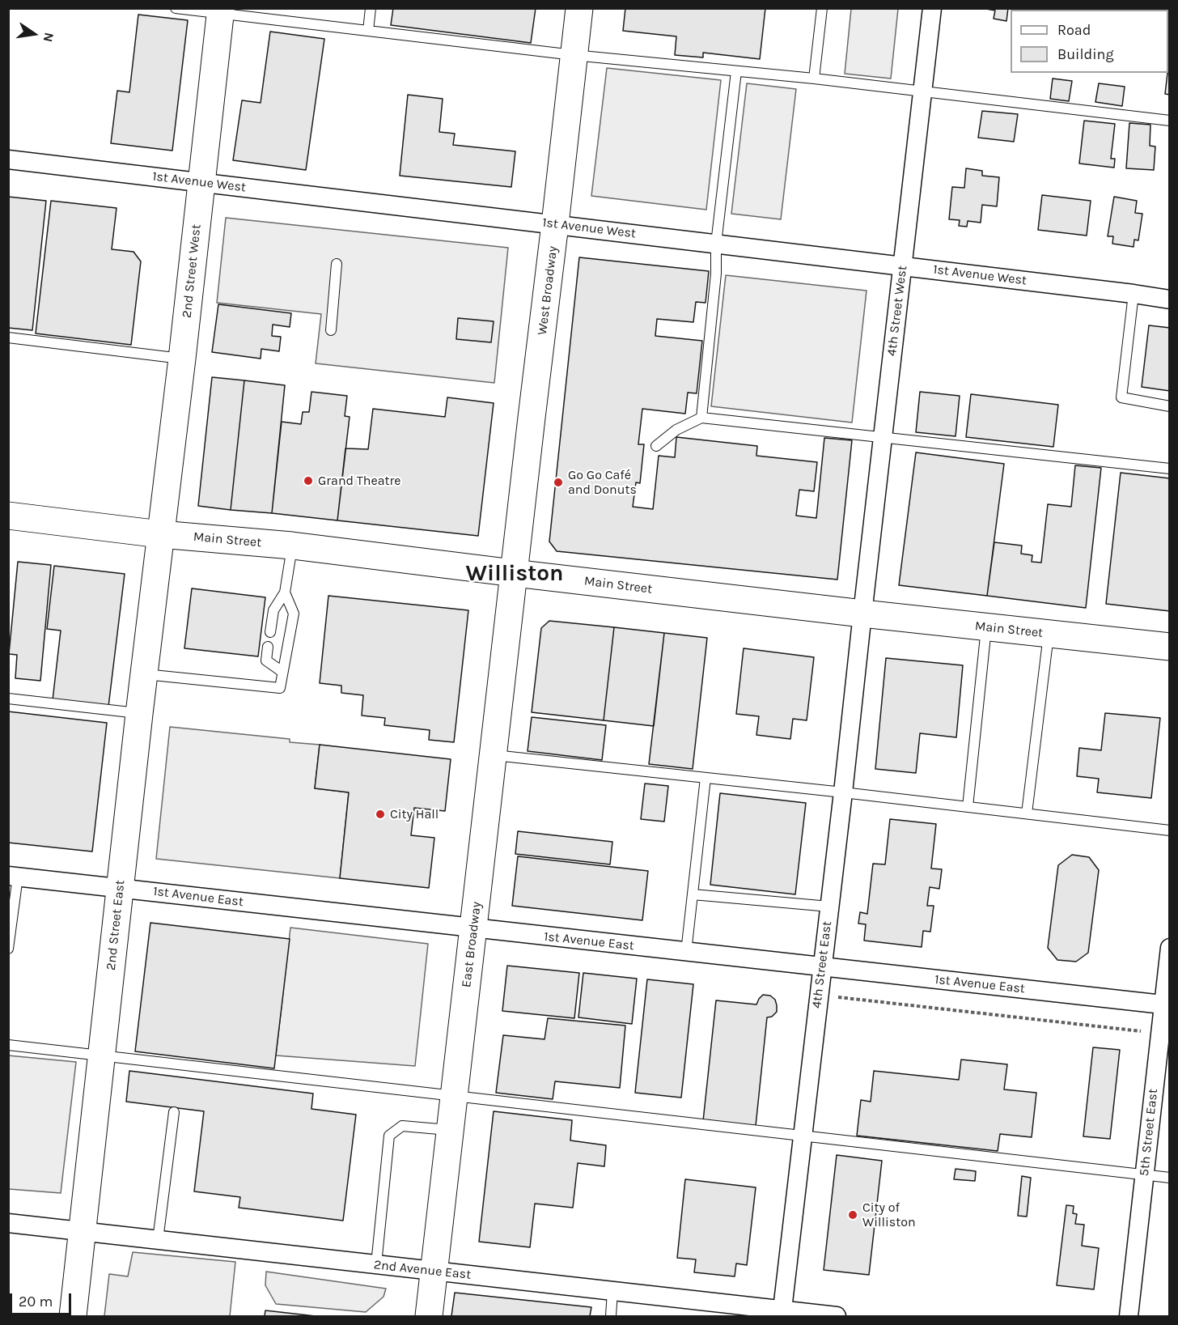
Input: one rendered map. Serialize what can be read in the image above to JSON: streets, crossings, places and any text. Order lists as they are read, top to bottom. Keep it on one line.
{"streets":{"main road":["2nd Street West","West Broadway","Main Street","2nd Street East","East Broadway"],"street":["1st Avenue West","4th Street West","1st Avenue East","4th Street East","5th Street East","2nd Avenue East"]},"crossings":[["1st Avenue West","2nd Street West"],["1st Avenue West","West Broadway"],["1st Avenue West","4th Street West"],["2nd Street West","Main Street"],["2nd Street West","2nd Street East"],["West Broadway","Main Street"],["West Broadway","East Broadway"],["4th Street West","Main Street"],["4th Street West","4th Street East"],["Main Street","2nd Street East"],["Main Street","East Broadway"],["Main Street","4th Street East"],["1st Avenue East","2nd Street East"],["1st Avenue East","East Broadway"],["1st Avenue East","4th Street East"],["1st Avenue East","5th Street East"],["2nd Street East","2nd Avenue East"],["East Broadway","2nd Avenue East"],["4th Street East","2nd Avenue East"]],"districts":["Williston"],"places":["Grand Theatre","Go Go Café and Donuts","City Hall","City of Williston"],"legend":["Road","Building"],"scale_bar":"20 m","north":"right"}
